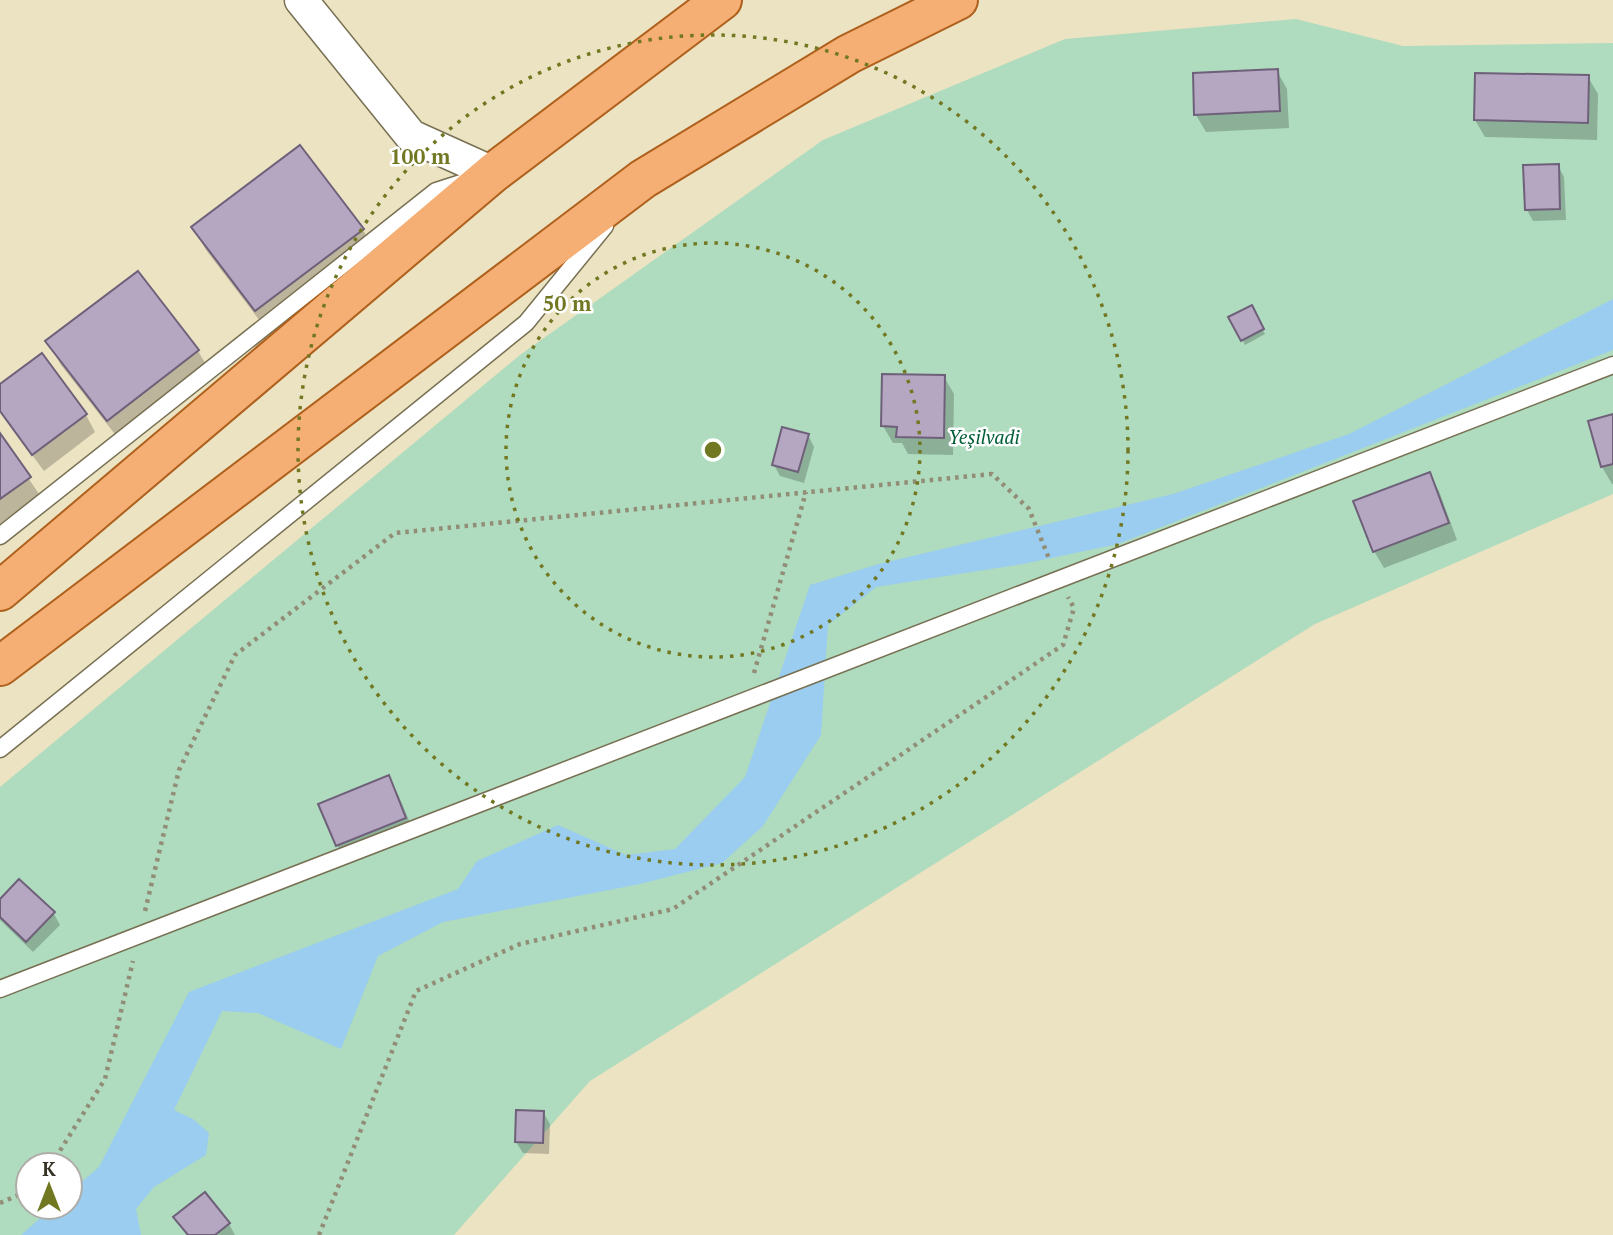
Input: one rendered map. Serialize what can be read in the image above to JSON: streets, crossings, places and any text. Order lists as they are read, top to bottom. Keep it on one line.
{"parks":["Yeşilvadi"],"north":"top","rings":["100 m","50 m"]}
